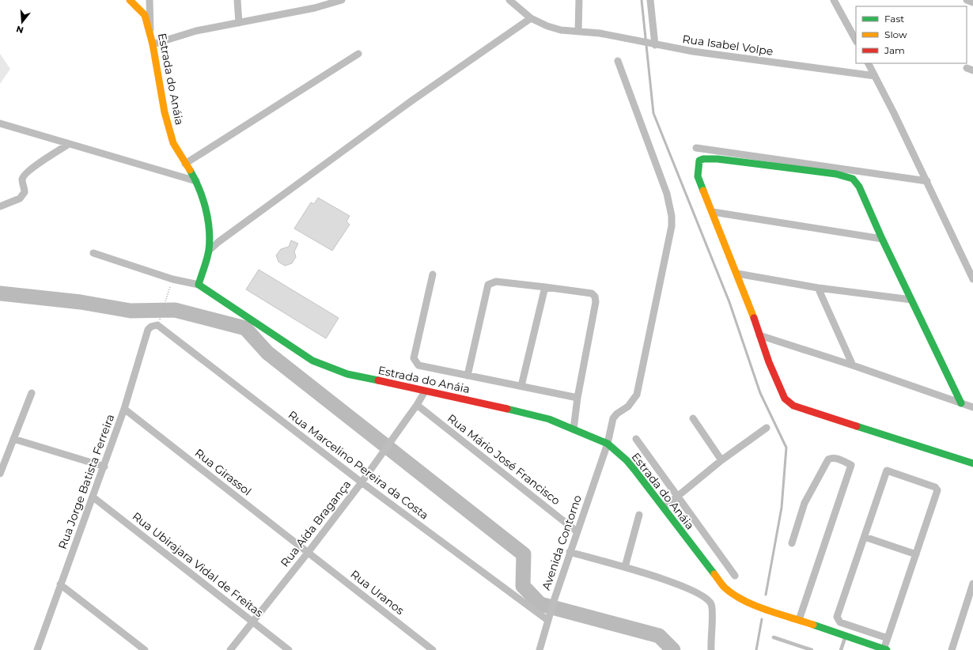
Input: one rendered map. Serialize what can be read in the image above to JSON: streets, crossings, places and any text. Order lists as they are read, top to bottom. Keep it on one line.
{"streets":{"street":["Rua Isabel Volpe","Estrada do Anáia","Rua Mário José Francisco","Rua Marcelino Pereira da Costa","Rua Girassol","Rua Jorge Batista Ferreira","Rua Aída Bragança","Avenida Contorno","Rua Ubirajara Vidal de Freitas","Rua Uranos"]},"crossings":[["Estrada do Anáia","Rua Aída Bragança"],["Estrada do Anáia","Avenida Contorno"],["Rua Mário José Francisco","Rua Aída Bragança"],["Rua Mário José Francisco","Avenida Contorno"],["Rua Marcelino Pereira da Costa","Rua Jorge Batista Ferreira"],["Rua Marcelino Pereira da Costa","Rua Aída Bragança"],["Rua Marcelino Pereira da Costa","Avenida Contorno"],["Rua Girassol","Rua Jorge Batista Ferreira"],["Rua Girassol","Rua Aída Bragança"],["Rua Girassol","Rua Uranos"],["Rua Jorge Batista Ferreira","Rua Ubirajara Vidal de Freitas"],["Rua Aída Bragança","Rua Ubirajara Vidal de Freitas"],["Rua Aída Bragança","Rua Uranos"]],"legend":["Fast","Slow","Jam"],"north":"bottom"}
